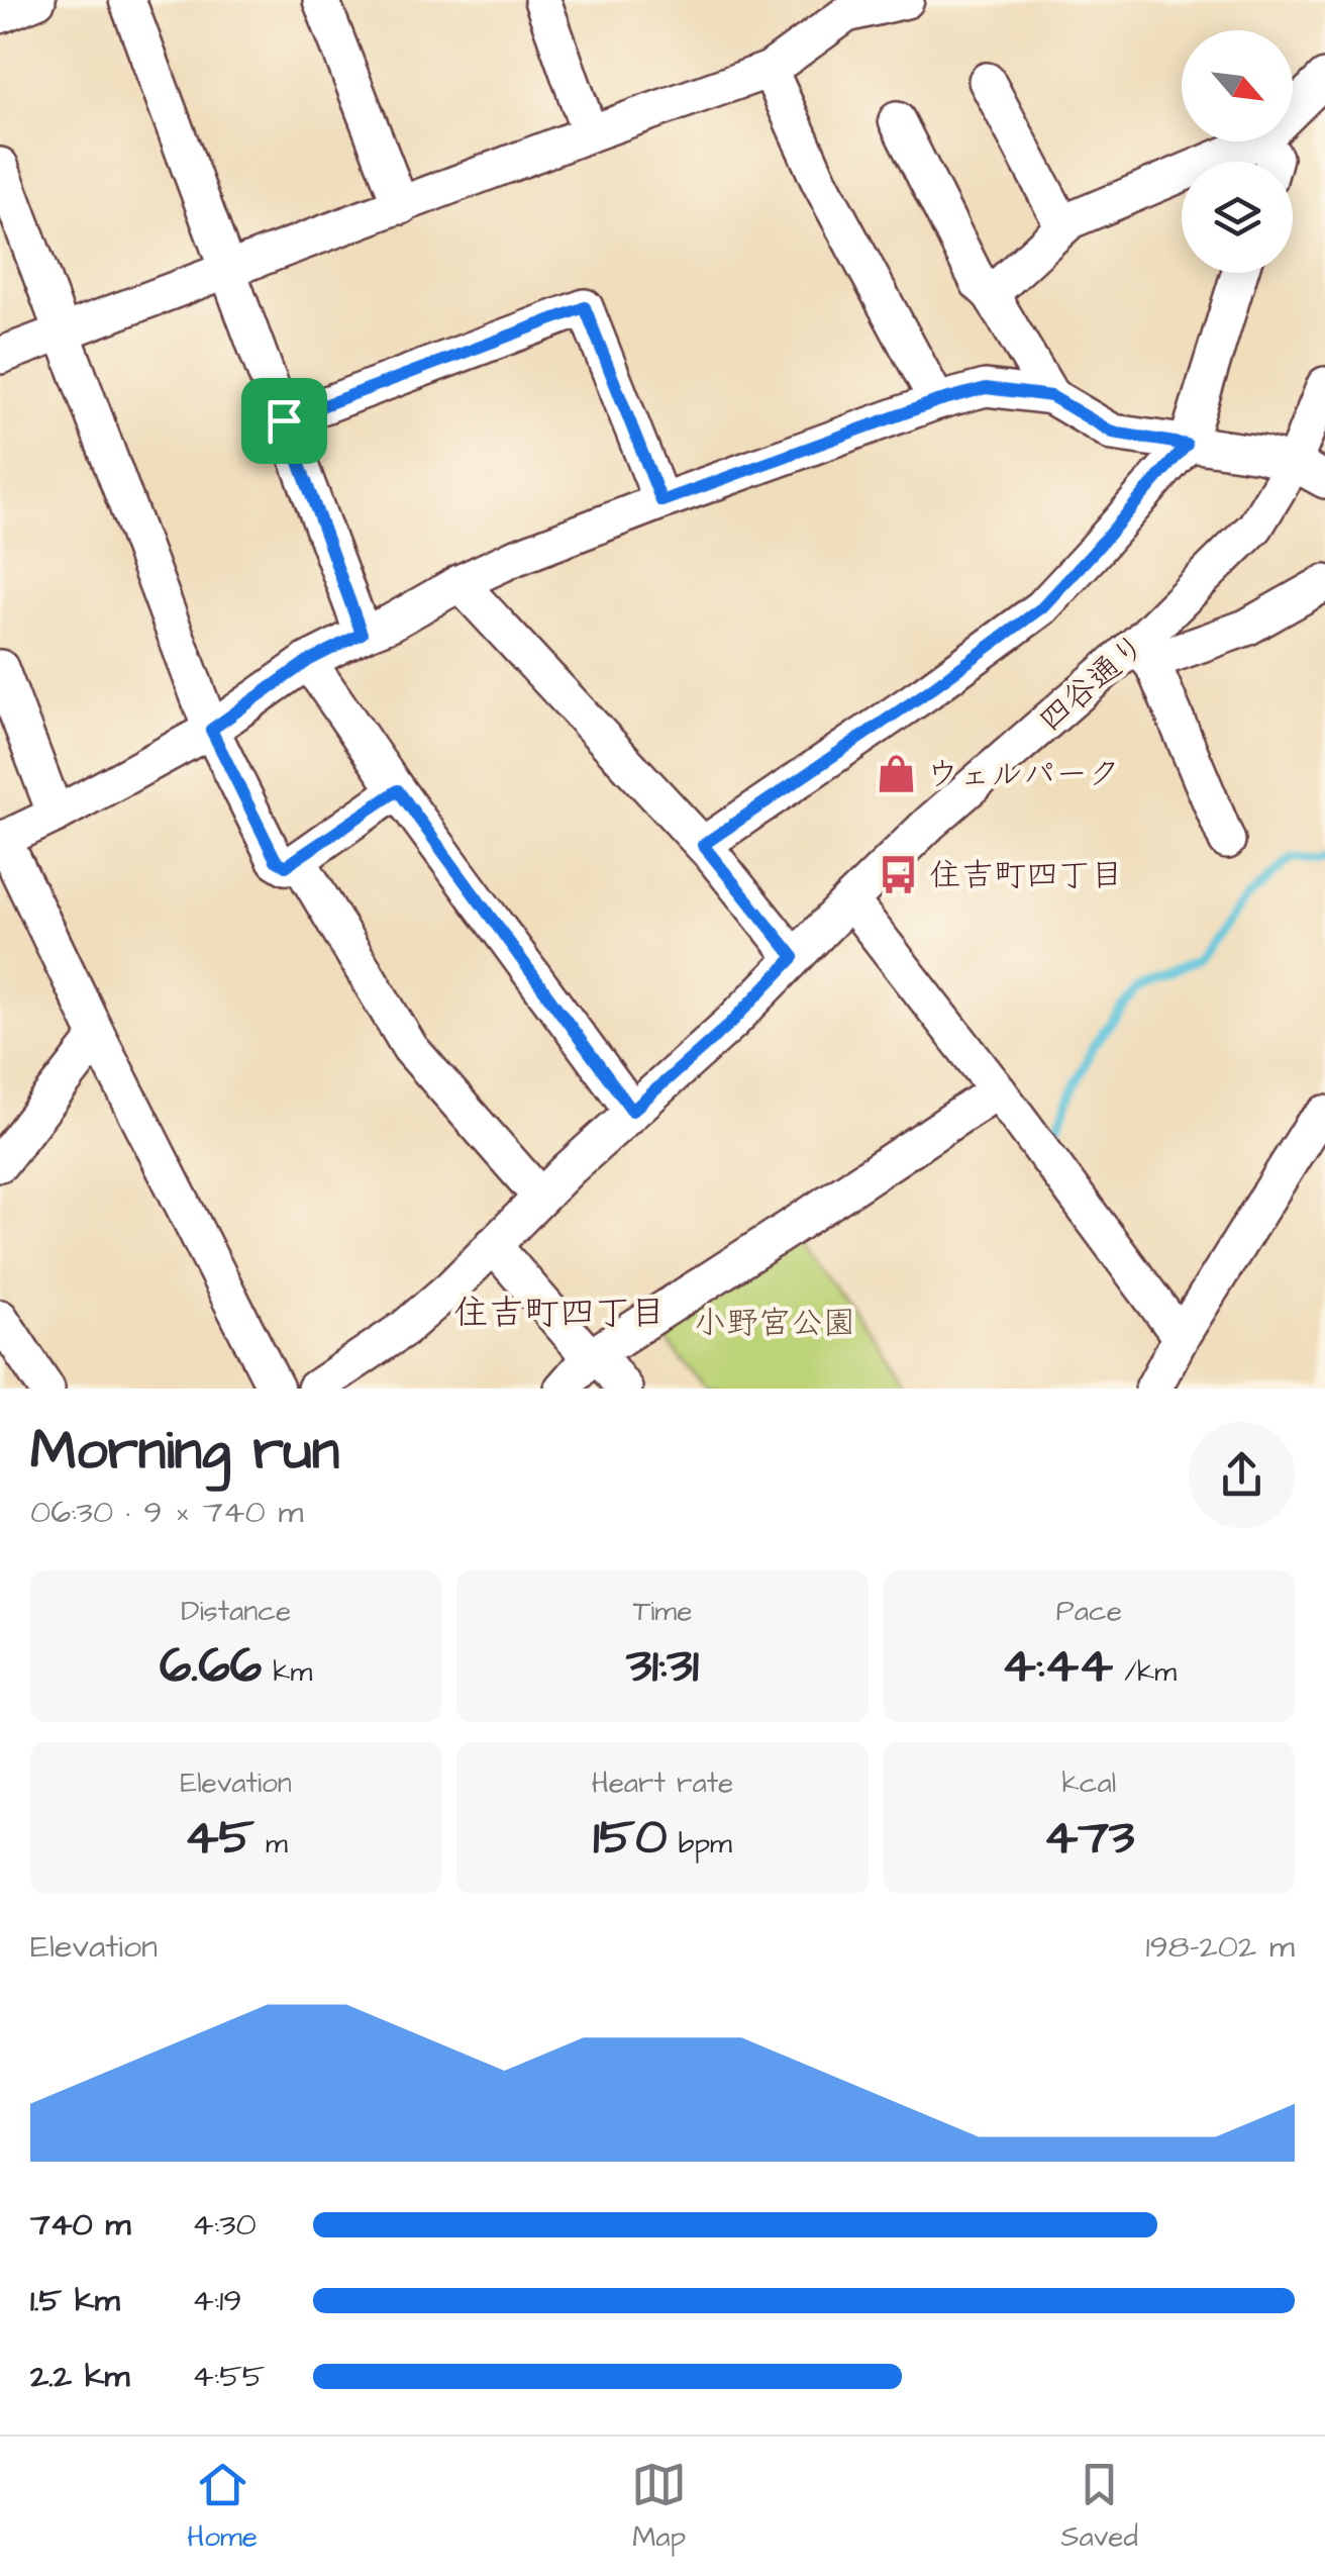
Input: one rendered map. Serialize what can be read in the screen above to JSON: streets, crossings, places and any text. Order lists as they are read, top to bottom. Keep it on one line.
{"streets":{"street":["四谷通り"]},"districts":["住吉町四丁目"],"parks":["小野宮公園"],"places":{"shop":["ウェルパーク"],"bus stop":["住吉町四丁目"]},"north":"bottom right","page":{"heading":["Morning run","06:30 · 9 × 740 m"],"stats":[["Distance","6.66 km"],["Time","31:31"],["Pace","4:44 /km"],["Elevation","45 m"],["Heart rate","150 bpm"],["kcal","473"]],"chart":["Elevation","198–202 m"],"list":[{"name":"740 m","note":"4:30"},{"name":"1.5 km","note":"4:19"},{"name":"2.2 km","note":"4:55"}],"tabs":["Home","Map","Saved"]}}
